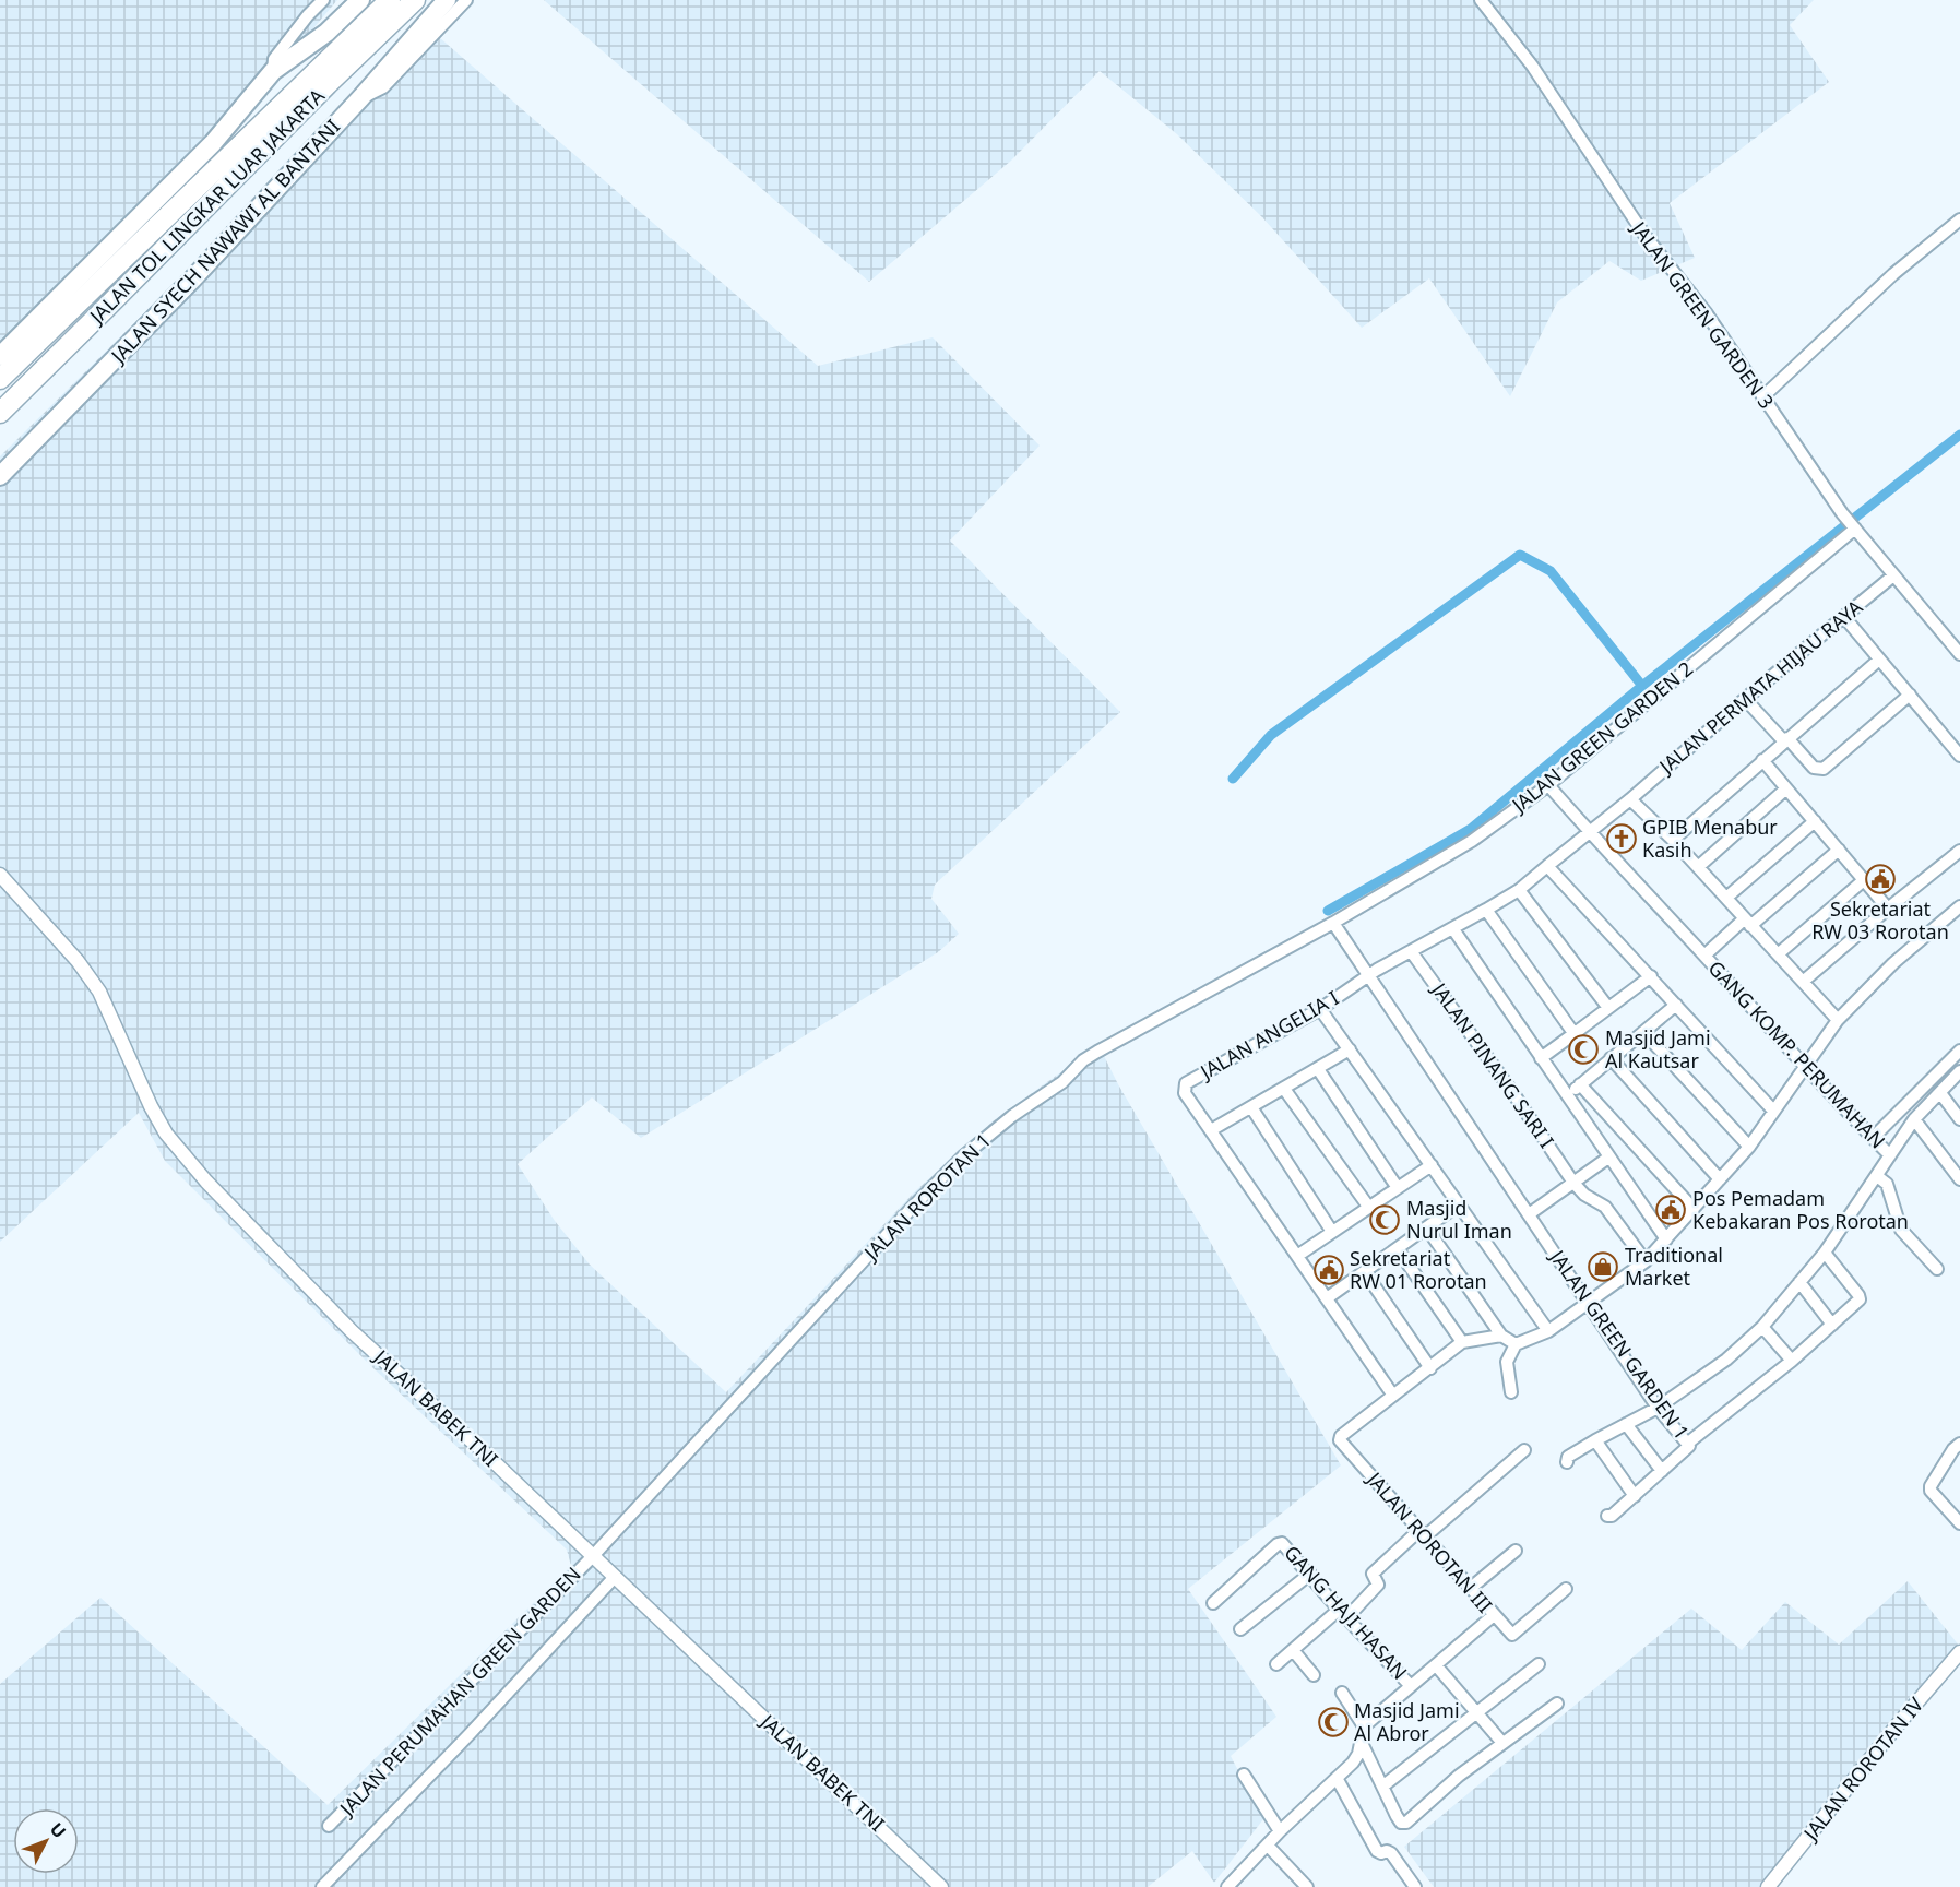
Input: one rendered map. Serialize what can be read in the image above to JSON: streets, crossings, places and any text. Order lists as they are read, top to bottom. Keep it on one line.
{"streets":{"highway":["JALAN TOL LINGKAR LUAR JAKARTA","JALAN SYECH NAWAWI AL BANTANI"],"street":["JALAN GREEN GARDEN 3","JALAN PERMATA HIJAU RAYA","JALAN GREEN GARDEN 2","JALAN ANGELIA I","GANG KOMP. PERUMAHAN","JALAN PINANG SARI I","JALAN ROROTAN 1","JALAN GREEN GARDEN 1","JALAN BABEK TNI","JALAN ROROTAN III","GANG HAJI HASAN","JALAN PERUMAHAN GREEN GARDEN","JALAN ROROTAN IV"]},"crossings":[["JALAN GREEN GARDEN 3","JALAN PERMATA HIJAU RAYA"],["JALAN GREEN GARDEN 3","JALAN GREEN GARDEN 2"],["JALAN GREEN GARDEN 2","GANG KOMP. PERUMAHAN"],["JALAN GREEN GARDEN 2","JALAN ROROTAN 1"],["JALAN GREEN GARDEN 2","JALAN GREEN GARDEN 1"],["JALAN ANGELIA I","JALAN GREEN GARDEN 1"],["JALAN ANGELIA I","JALAN ROROTAN III"],["GANG KOMP. PERUMAHAN","JALAN GREEN GARDEN 1"],["JALAN PINANG SARI I","JALAN GREEN GARDEN 1"],["JALAN ROROTAN 1","JALAN GREEN GARDEN 1"],["JALAN ROROTAN 1","JALAN BABEK TNI"],["JALAN ROROTAN 1","JALAN PERUMAHAN GREEN GARDEN"],["JALAN BABEK TNI","JALAN PERUMAHAN GREEN GARDEN"],["JALAN ROROTAN III","GANG HAJI HASAN"]],"places":{"church":["GPIB Menabur Kasih"],"public building":["Sekretariat RW 03 Rorotan","Pos Pemadam Kebakaran Pos Rorotan","Sekretariat RW 01 Rorotan"],"mosque":["Masjid Jami Al Kautsar","Masjid Nurul Iman","Masjid Jami Al Abror"],"shop":["Traditional Market"]},"north":"top right"}
